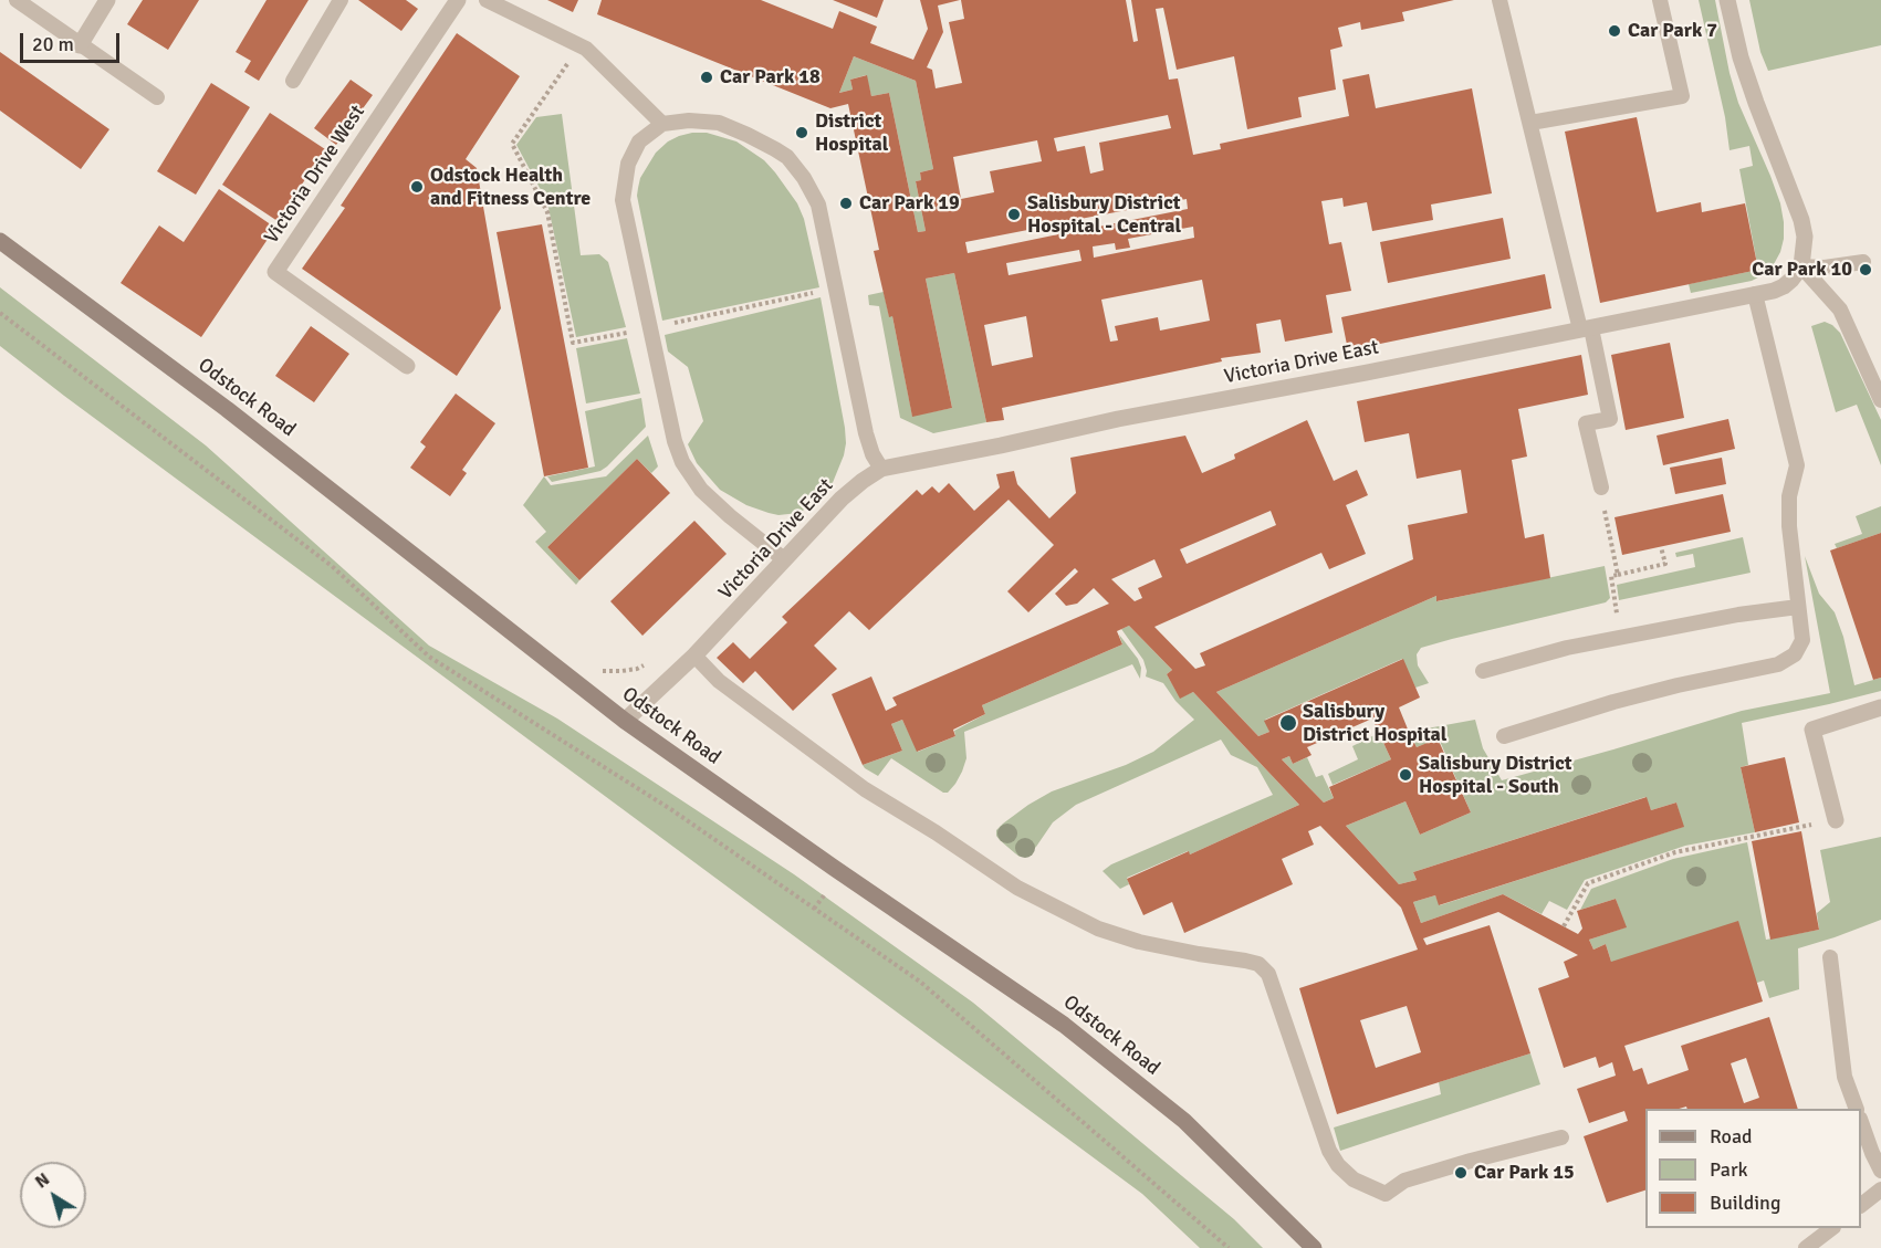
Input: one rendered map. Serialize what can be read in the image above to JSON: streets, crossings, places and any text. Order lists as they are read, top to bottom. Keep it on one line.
{"streets":{"street":["Victoria Drive West","Victoria Drive East","Odstock Road"]},"crossings":[["Victoria Drive East","Odstock Road"]],"places":["Car Park 7","Car Park 18","District Hospital","Odstock Health and Fitness Centre","Car Park 19","Salisbury District Hospital - Central","Car Park 10","Salisbury District Hospital","Salisbury District Hospital - South","Car Park 15"],"legend":["Road","Park","Building"],"scale_bar":"20 m","north":"top left"}
